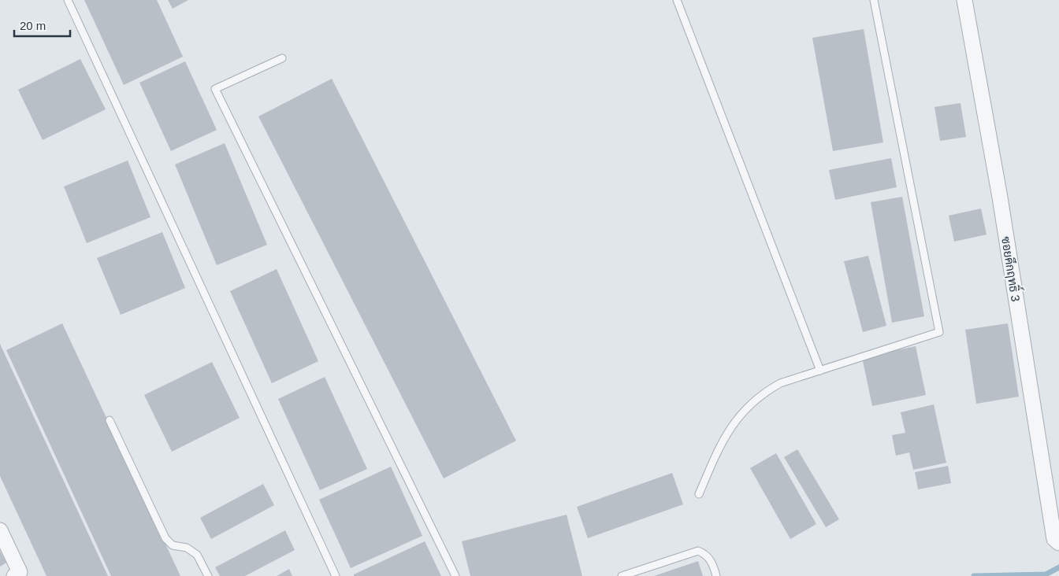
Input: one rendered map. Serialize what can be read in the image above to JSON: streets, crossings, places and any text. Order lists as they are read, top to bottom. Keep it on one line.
{"streets":{"street":["ซอยคึกฤทธิ์ 3"]},"scale_bar":"20 m"}
